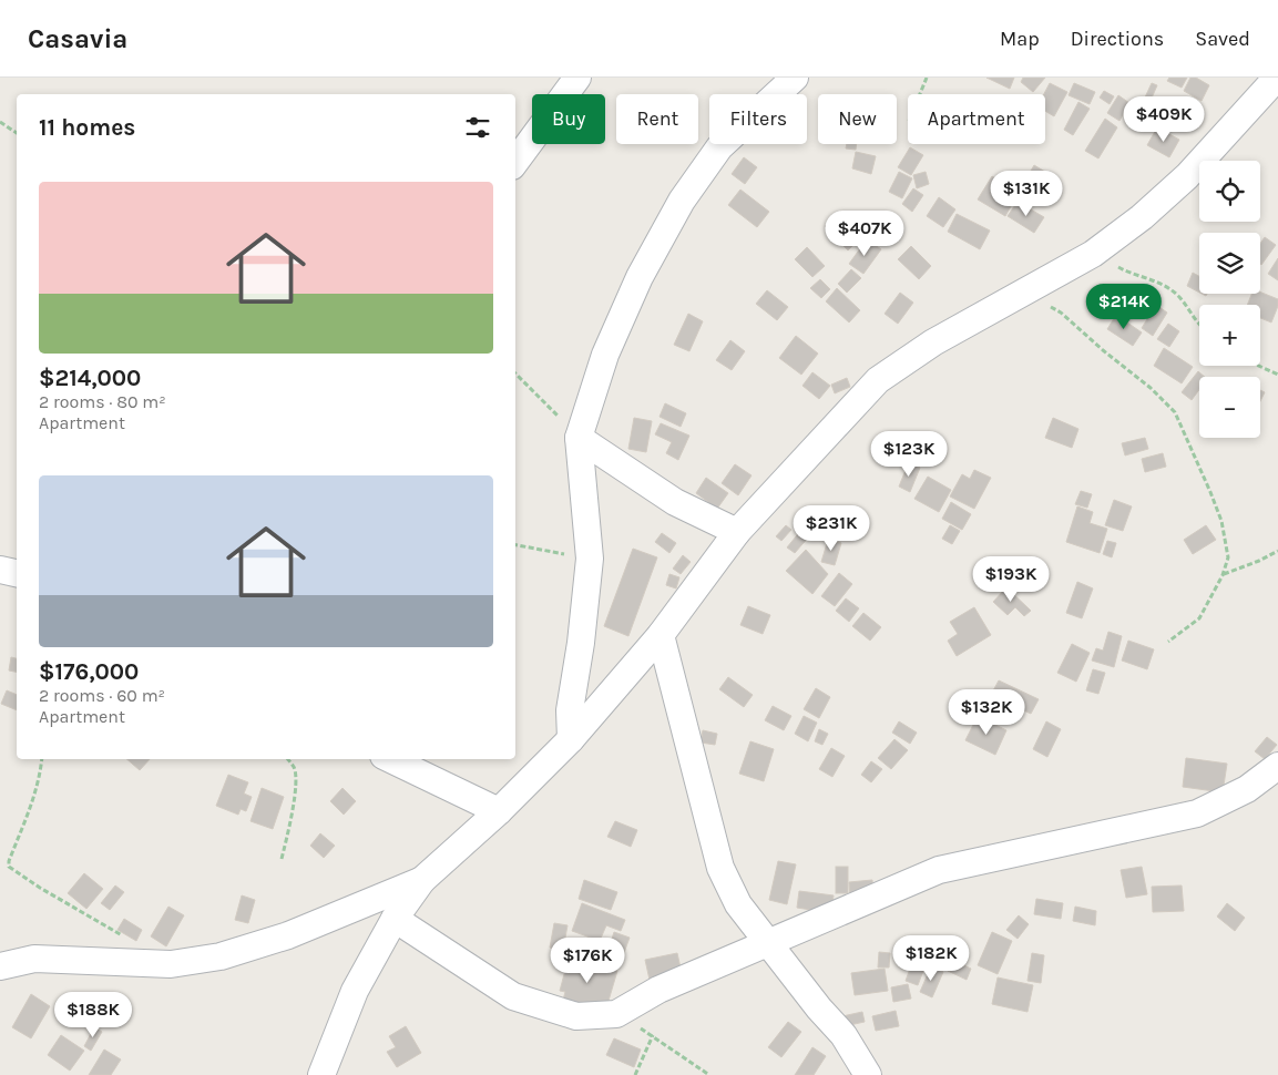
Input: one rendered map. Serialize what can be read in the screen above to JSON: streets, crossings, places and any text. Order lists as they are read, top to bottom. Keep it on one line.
{"page":{"header":"Casavia","nav":["Map","Directions","Saved"],"chip":["Buy","Rent","Filters","New","Apartment"],"heading":"11 homes","price":["$409K","$131K","$407K","$214K","$123K","$231K","$193K","$132K","$182K","$176K","$188K"],"map_buttons":["+","−"],"list":[{"name":"$214,000","note":"2 rooms · 80 m² · Apartment"},{"name":"$176,000","note":"2 rooms · 60 m² · Apartment"}]}}
